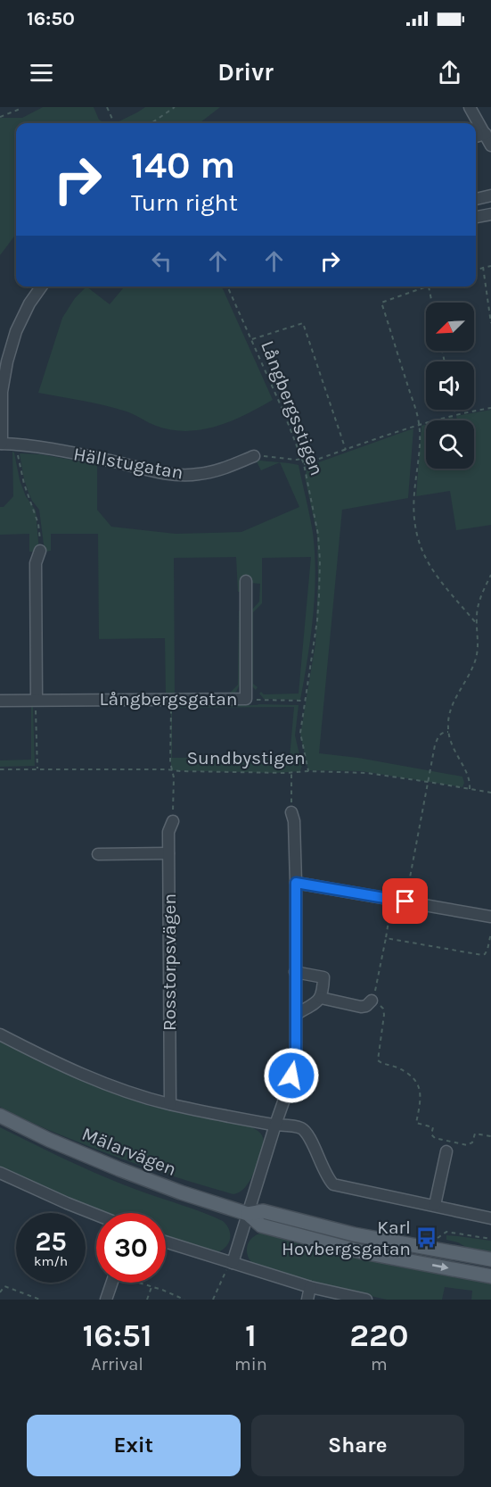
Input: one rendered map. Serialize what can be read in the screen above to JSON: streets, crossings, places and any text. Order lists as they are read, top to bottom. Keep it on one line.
{"streets":{"main road":["Mälarvägen"],"street":["Hällstugatan","Långbergsgatan","Rosstorpsvägen"],"path":["Långbergsstigen","Sundbystigen"]},"crossings":[["Långbergsstigen","Sundbystigen"]],"places":{"bus stop":["Karl Hovbergsgatan"]},"north":"bottom left","page":{"status":"16:50","header":"Drivr","turn":["140 m","Turn right"],"speed":"25 km/h","limit":"30","eta":["16:51","Arrival","1","min","220","m"],"buttons":["Exit","Share"]}}
